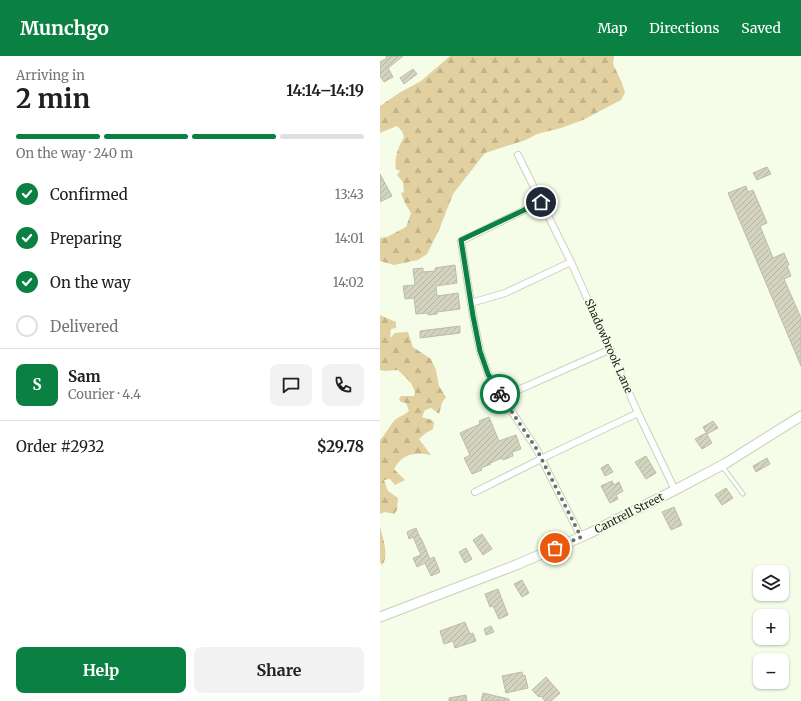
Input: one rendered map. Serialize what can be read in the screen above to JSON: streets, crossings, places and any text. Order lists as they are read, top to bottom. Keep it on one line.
{"streets":{"street":["Shadowbrook Lane","Cantrell Street"]},"crossings":[["Shadowbrook Lane","Cantrell Street"]],"page":{"header":"Munchgo","nav":["Map","Directions","Saved"],"heading":["2 min","Arriving in","14:14–14:19"],"panel":["Sam","Courier · 4.4","Order #2932","$29.78"],"bar":"On the way · 240 m","list":[["Confirmed","13:43"],["Preparing","14:01"],["On the way","14:02"],"Delivered"],"round":"S","map_buttons":["+","−"],"buttons":["Help","Share"]}}
